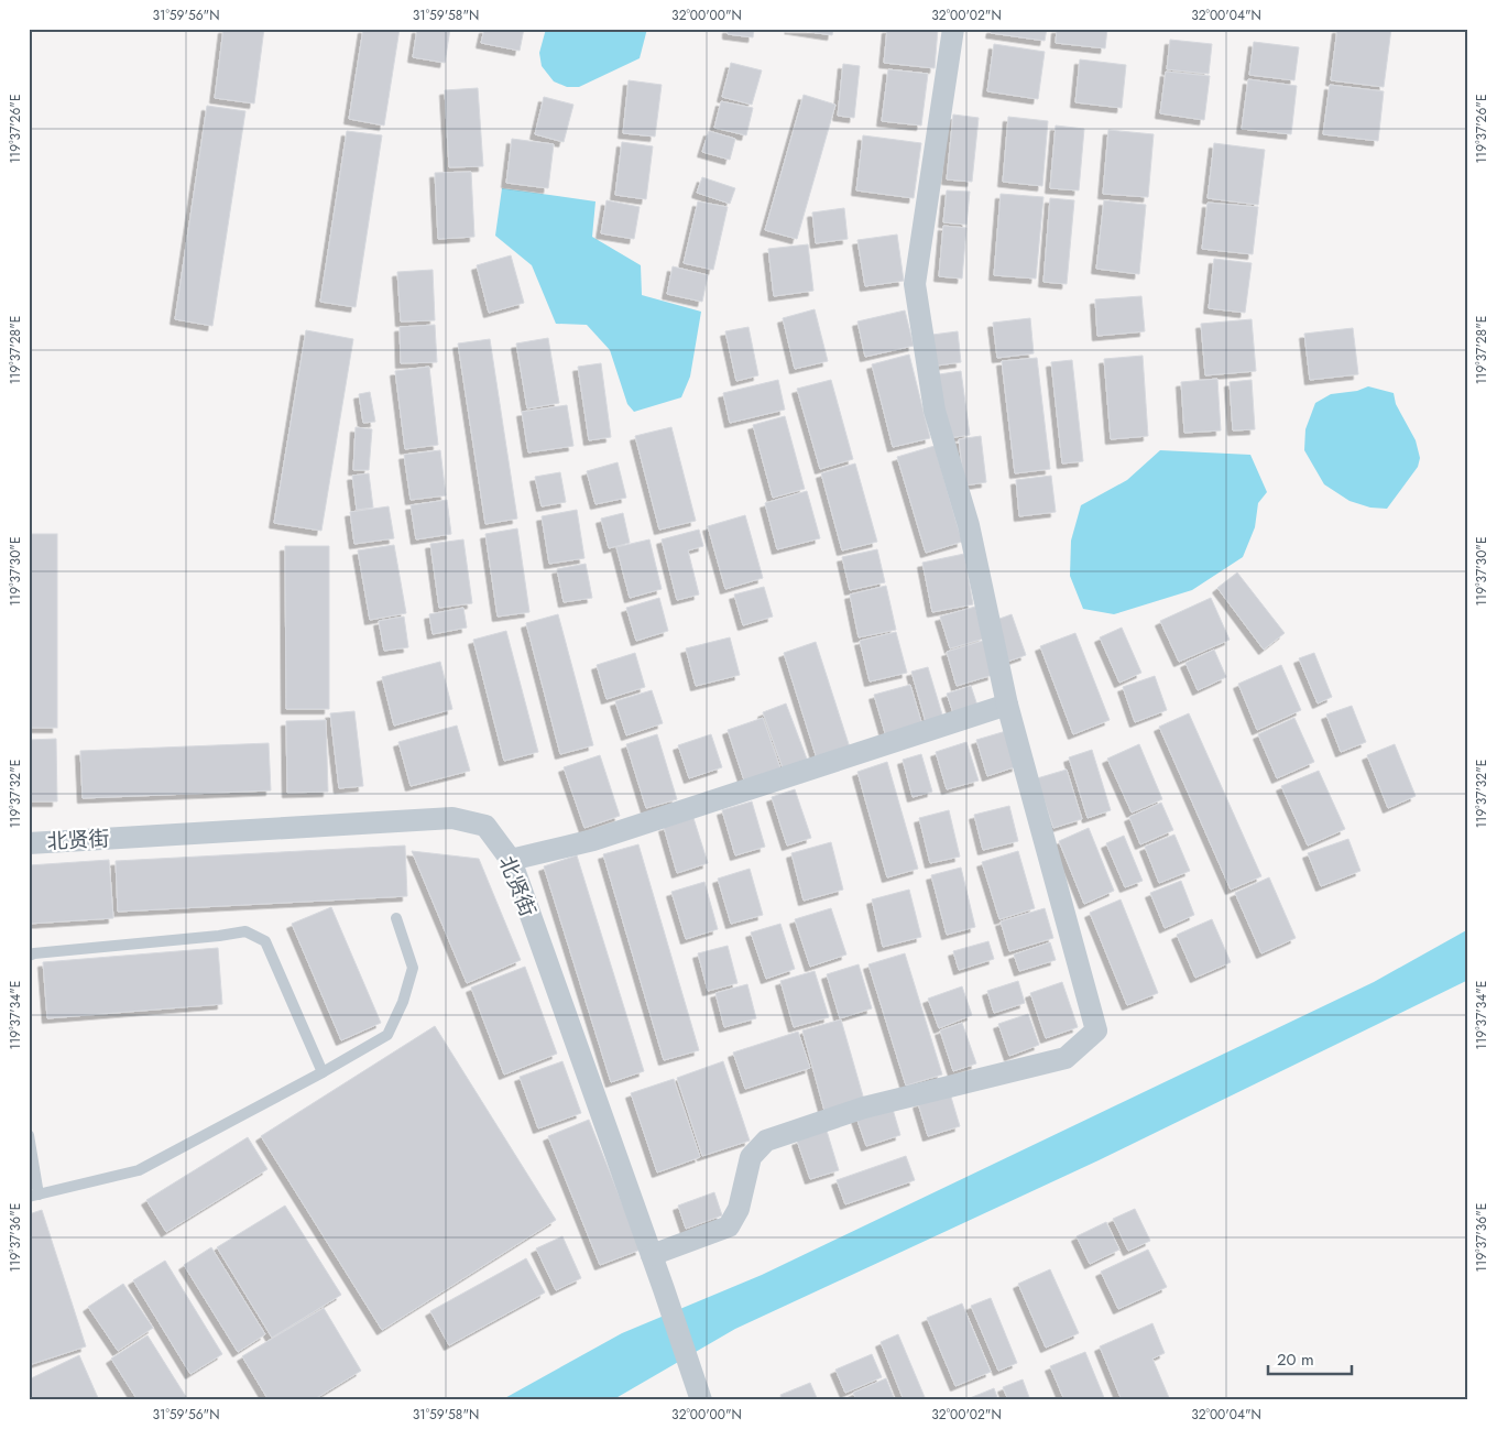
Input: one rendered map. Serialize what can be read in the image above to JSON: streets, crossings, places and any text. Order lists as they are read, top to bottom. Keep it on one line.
{"streets":{"street":["北贤街"]},"scale_bar":"20 m","coordinates":["31°59'56\"N","31°59'58\"N","32°00'00\"N","32°00'02\"N","32°00'04\"N","119°37'26\"E","119°37'28\"E","119°37'30\"E","119°37'32\"E","119°37'34\"E","119°37'36\"E"]}
